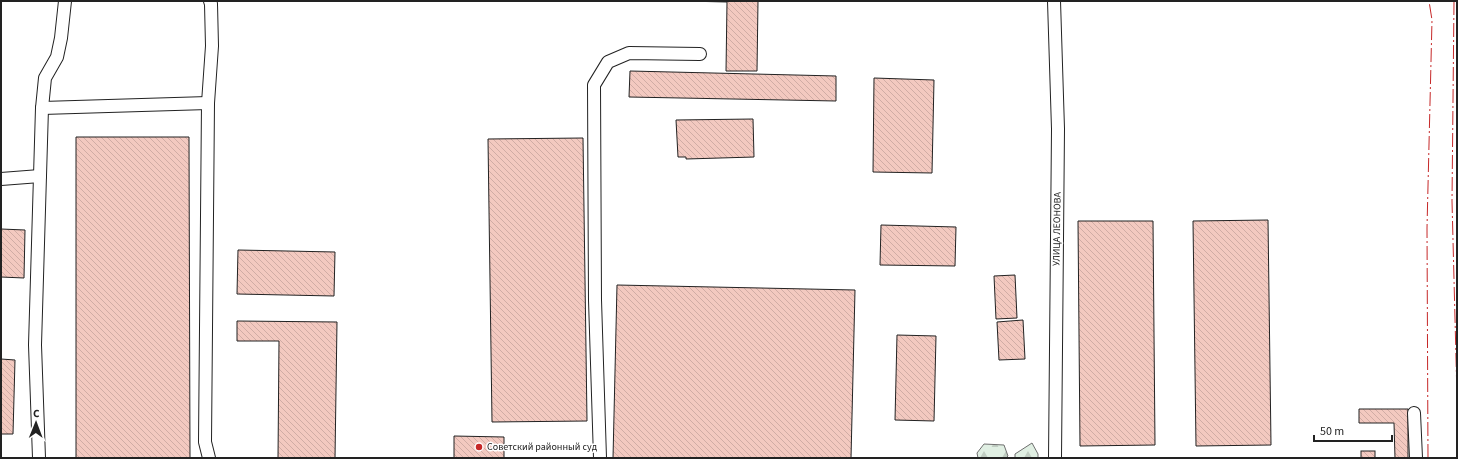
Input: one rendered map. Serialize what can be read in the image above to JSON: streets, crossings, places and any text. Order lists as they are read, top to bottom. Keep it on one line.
{"streets":{"street":["УЛИЦА ЛЕОНОВА"]},"places":["Советский районный суд"],"scale_bar":"50 m","north":"top"}
